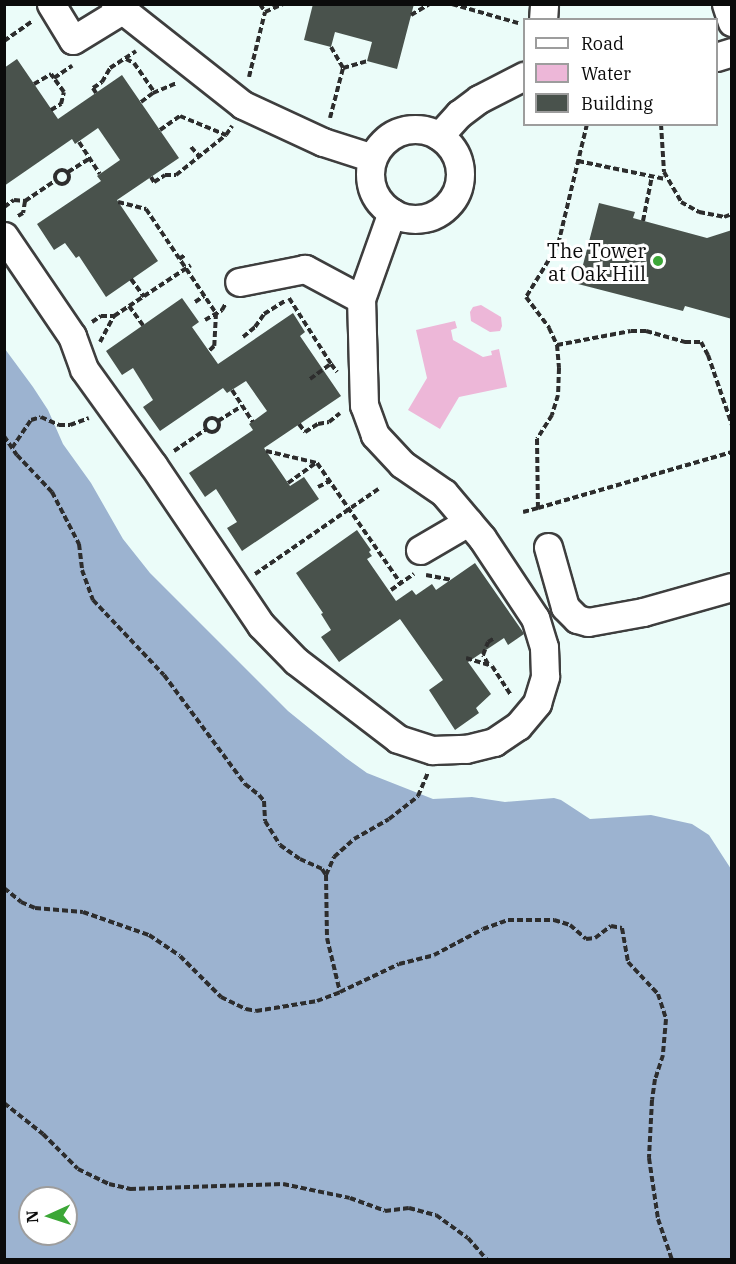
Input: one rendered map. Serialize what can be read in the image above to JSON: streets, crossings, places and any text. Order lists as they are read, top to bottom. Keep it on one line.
{"places":["The Tower at Oak Hill"],"legend":["Road","Water","Building"],"north":"left"}
